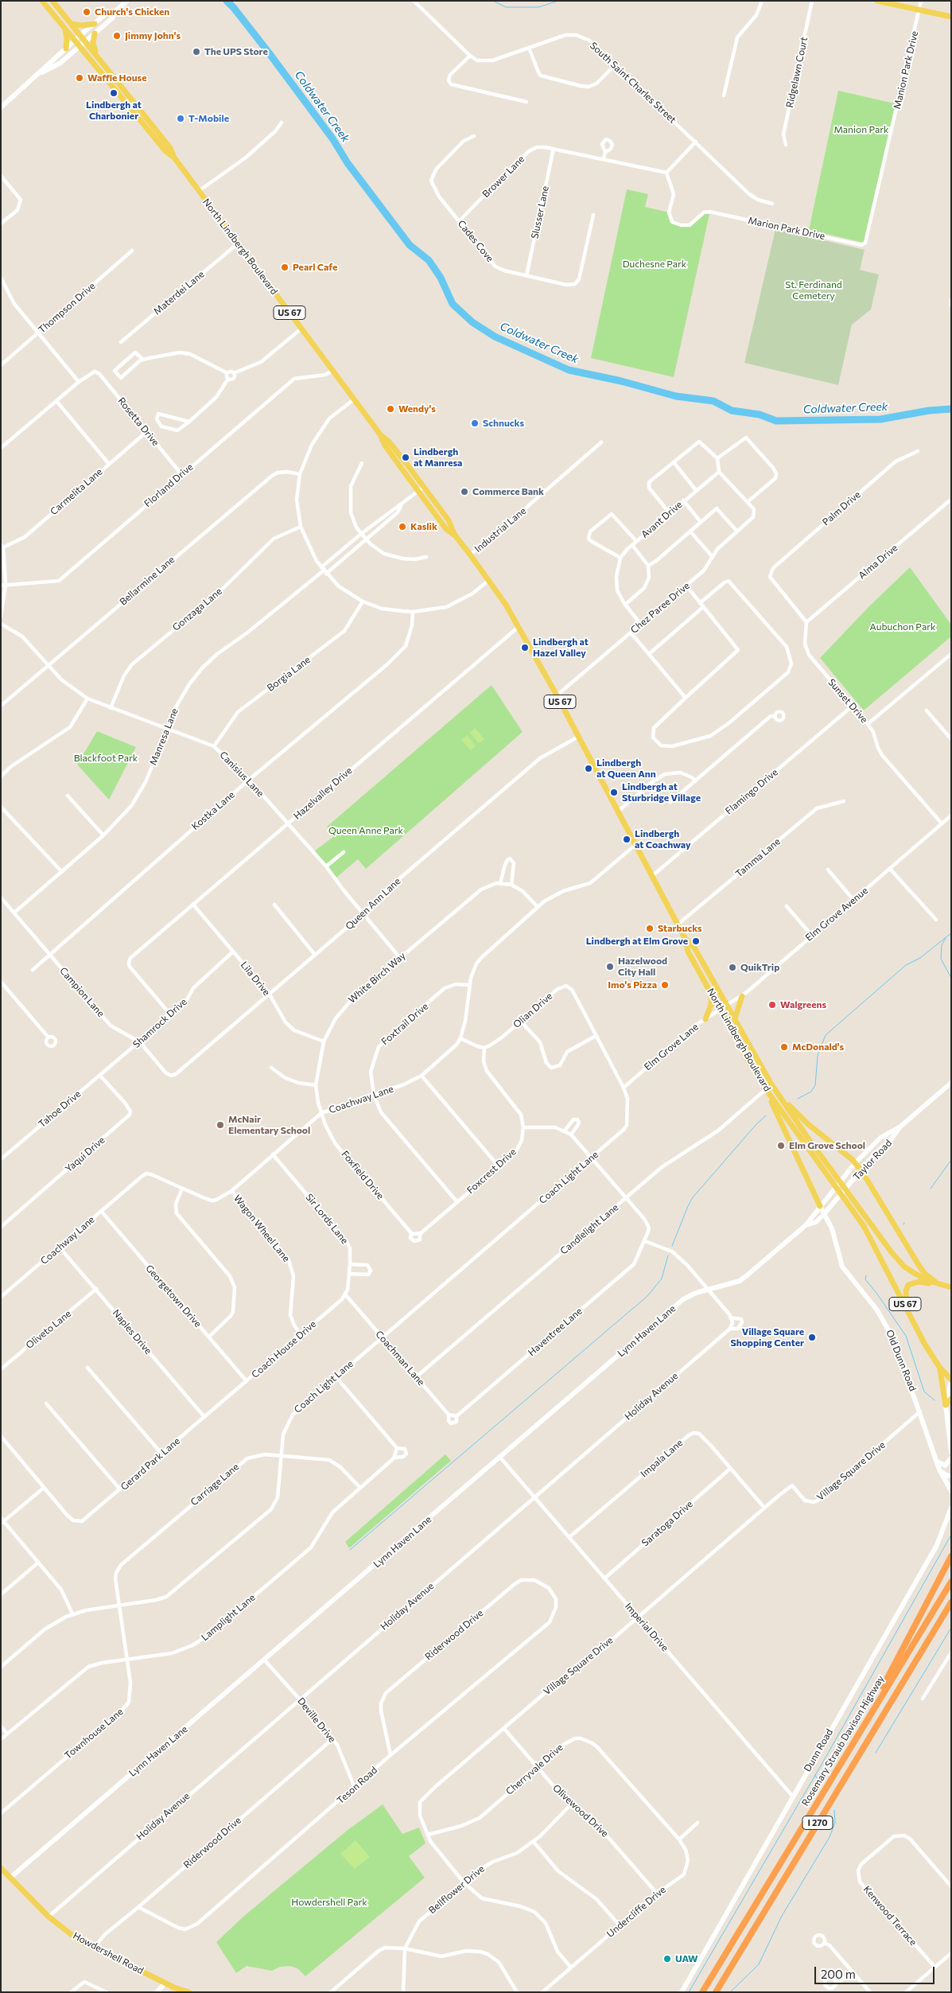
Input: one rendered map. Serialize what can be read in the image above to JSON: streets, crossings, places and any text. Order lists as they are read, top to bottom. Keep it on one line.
{"streets":{"highway":["Rosemary Straub Davison Highway","I 270"],"main road":["North Lindbergh Boulevard","US 67","Howdershell Road"],"street":["Manion Park Drive","Ridgelawn Court","South Saint Charles Street","Brower Lane","Slusser Lane","Marion Park Drive","Cades Cove","Materdei Lane","Thompson Drive","Rosetta Drive","Florland Drive","Carmelita Lane","Palm Drive","Avant Drive","Industrial Lane","Alma Drive","Bellarmine Lane","Chez Paree Drive","Gonzaga Lane","Borgia Lane","Sunset Drive","Manresa Lane","Canisius Lane","Flamingo Drive","Hazelvalley Drive","Kostka Lane","Tamma Lane","Queen Ann Lane","Elm Grove Avenue","White Birch Way","Lila Drive","Campion Lane","Olian Drive","Shamrock Drive","Foxtrail Drive","Elm Grove Lane","Coachway Lane","Tahoe Drive","Yaqui Drive","Taylor Road","Foxcrest Drive","Foxfield Drive","Coach Light Lane","Sir Lords Lane","Wagon Wheel Lane","Candlelight Lane","Georgetown Drive","Oliveto Lane","Lynn Haven Lane","Naples Drive","Haventree Lane","Coach House Drive","Coachman Lane","Old Dunn Road","Holiday Avenue","Impala Lane","Gerard Park Lane","Village Square Drive","Carriage Lane","Saratoga Drive","Lamplight Lane","Imperial Drive","Riderwood Drive","Deville Drive","Townhouse Lane","Dunn Road","Cherryvale Drive","Teson Road","Olivewood Drive","Bellflower Drive","Undercliffe Drive","Kenwood Terrace"]},"crossings":[["Manion Park Drive","Marion Park Drive"],["Brower Lane","Slusser Lane"],["Brower Lane","Marion Park Drive"],["Brower Lane","Cades Cove"],["Slusser Lane","Cades Cove"],["North Lindbergh Boulevard","Materdei Lane"],["North Lindbergh Boulevard","US 67"],["North Lindbergh Boulevard","Florland Drive"],["North Lindbergh Boulevard","Industrial Lane"],["North Lindbergh Boulevard","Chez Paree Drive"],["North Lindbergh Boulevard","Manresa Lane"],["North Lindbergh Boulevard","Flamingo Drive"],["North Lindbergh Boulevard","Hazelvalley Drive"],["North Lindbergh Boulevard","Tamma Lane"],["North Lindbergh Boulevard","Queen Ann Lane"],["North Lindbergh Boulevard","Elm Grove Avenue"],["North Lindbergh Boulevard","Elm Grove Lane"],["North Lindbergh Boulevard","Coachway Lane"],["North Lindbergh Boulevard","Candlelight Lane"],["Rosetta Drive","Florland Drive"],["Rosetta Drive","Carmelita Lane"],["Palm Drive","Alma Drive"],["Palm Drive","Sunset Drive"],["Alma Drive","Sunset Drive"],["Bellarmine Lane","Canisius Lane"],["Gonzaga Lane","Canisius Lane"],["Borgia Lane","Canisius Lane"],["Sunset Drive","Flamingo Drive"],["Sunset Drive","Elm Grove Avenue"],["Manresa Lane","Canisius Lane"],["Manresa Lane","Campion Lane"],["Canisius Lane","Hazelvalley Drive"],["Canisius Lane","Kostka Lane"],["Canisius Lane","Queen Ann Lane"],["Canisius Lane","White Birch Way"],["Hazelvalley Drive","Lila Drive"],["Kostka Lane","Campion Lane"],["Queen Ann Lane","Lila Drive"],["Queen Ann Lane","Campion Lane"],["Elm Grove Avenue","Elm Grove Lane"],["White Birch Way","Lila Drive"],["White Birch Way","Coachway Lane"],["White Birch Way","Foxfield Drive"],["Lila Drive","Shamrock Drive"],["Campion Lane","Shamrock Drive"],["Olian Drive","Elm Grove Lane"],["Olian Drive","Coach Light Lane"],["Shamrock Drive","Tahoe Drive"],["Foxtrail Drive","Coachway Lane"],["Foxtrail Drive","Foxcrest Drive"],["Elm Grove Lane","Coach Light Lane"],["Coachway Lane","Foxfield Drive"],["Coachway Lane","Sir Lords Lane"],["Coachway Lane","Wagon Wheel Lane"],["Coachway Lane","Georgetown Drive"],["Coachway Lane","Naples Drive"],["Tahoe Drive","Yaqui Drive"],["Taylor Road","Lynn Haven Lane"],["Coach Light Lane","Coachman Lane"],["Coach Light Lane","Carriage Lane"],["Coach Light Lane","Townhouse Lane"],["Sir Lords Lane","Coach House Drive"],["Sir Lords Lane","Coachman Lane"],["Wagon Wheel Lane","Coach House Drive"],["Candlelight Lane","Coachman Lane"],["Georgetown Drive","Coach House Drive"],["Oliveto Lane","Naples Drive"],["Lynn Haven Lane","Old Dunn Road"],["Lynn Haven Lane","Imperial Drive"],["Lynn Haven Lane","Deville Drive"],["Lynn Haven Lane","Howdershell Road"],["Naples Drive","Gerard Park Lane"],["Coach House Drive","Coachman Lane"],["Coach House Drive","Gerard Park Lane"],["Old Dunn Road","Village Square Drive"],["Holiday Avenue","Imperial Drive"],["Holiday Avenue","Deville Drive"],["Holiday Avenue","Howdershell Road"],["Impala Lane","Village Square Drive"],["Impala Lane","Saratoga Drive"],["Impala Lane","Imperial Drive"],["Village Square Drive","Imperial Drive"],["Village Square Drive","Cherryvale Drive"],["Village Square Drive","Olivewood Drive"],["Village Square Drive","Bellflower Drive"],["Village Square Drive","Undercliffe Drive"],["Carriage Lane","Lamplight Lane"],["Carriage Lane","Townhouse Lane"],["Saratoga Drive","Imperial Drive"],["Lamplight Lane","Townhouse Lane"],["Imperial Drive","Dunn Road"],["Riderwood Drive","Deville Drive"],["Riderwood Drive","Teson Road"],["Riderwood Drive","Howdershell Road"],["Deville Drive","Teson Road"],["Cherryvale Drive","Olivewood Drive"],["Cherryvale Drive","Undercliffe Drive"],["Olivewood Drive","Bellflower Drive"],["Olivewood Drive","Undercliffe Drive"]],"water":["Coldwater Creek"],"parks":["Manion Park","Duchesne Park","St. Ferdinand Cemetery","Aubuchon Park","Blackfoot Park","Queen Anne Park","Howdershell Park"],"places":["Church's Chicken","Jimmy John's","The UPS Store","Waffle House","Lindbergh at Charbonier","T-Mobile","Pearl Cafe","Wendy's","Schnucks","Lindbergh at Manresa","Commerce Bank","Kaslik","Lindbergh at Hazel Valley","Lindbergh at Queen Ann","Lindbergh at Sturbridge Village","Lindbergh at Coachway","Starbucks","Lindbergh at Elm Grove","Hazelwood City Hall","QuikTrip","Imo's Pizza","Walgreens","McDonald's","McNair Elementary School","Elm Grove School","Village Square Shopping Center","UAW"],"scale_bar":"200 m"}
